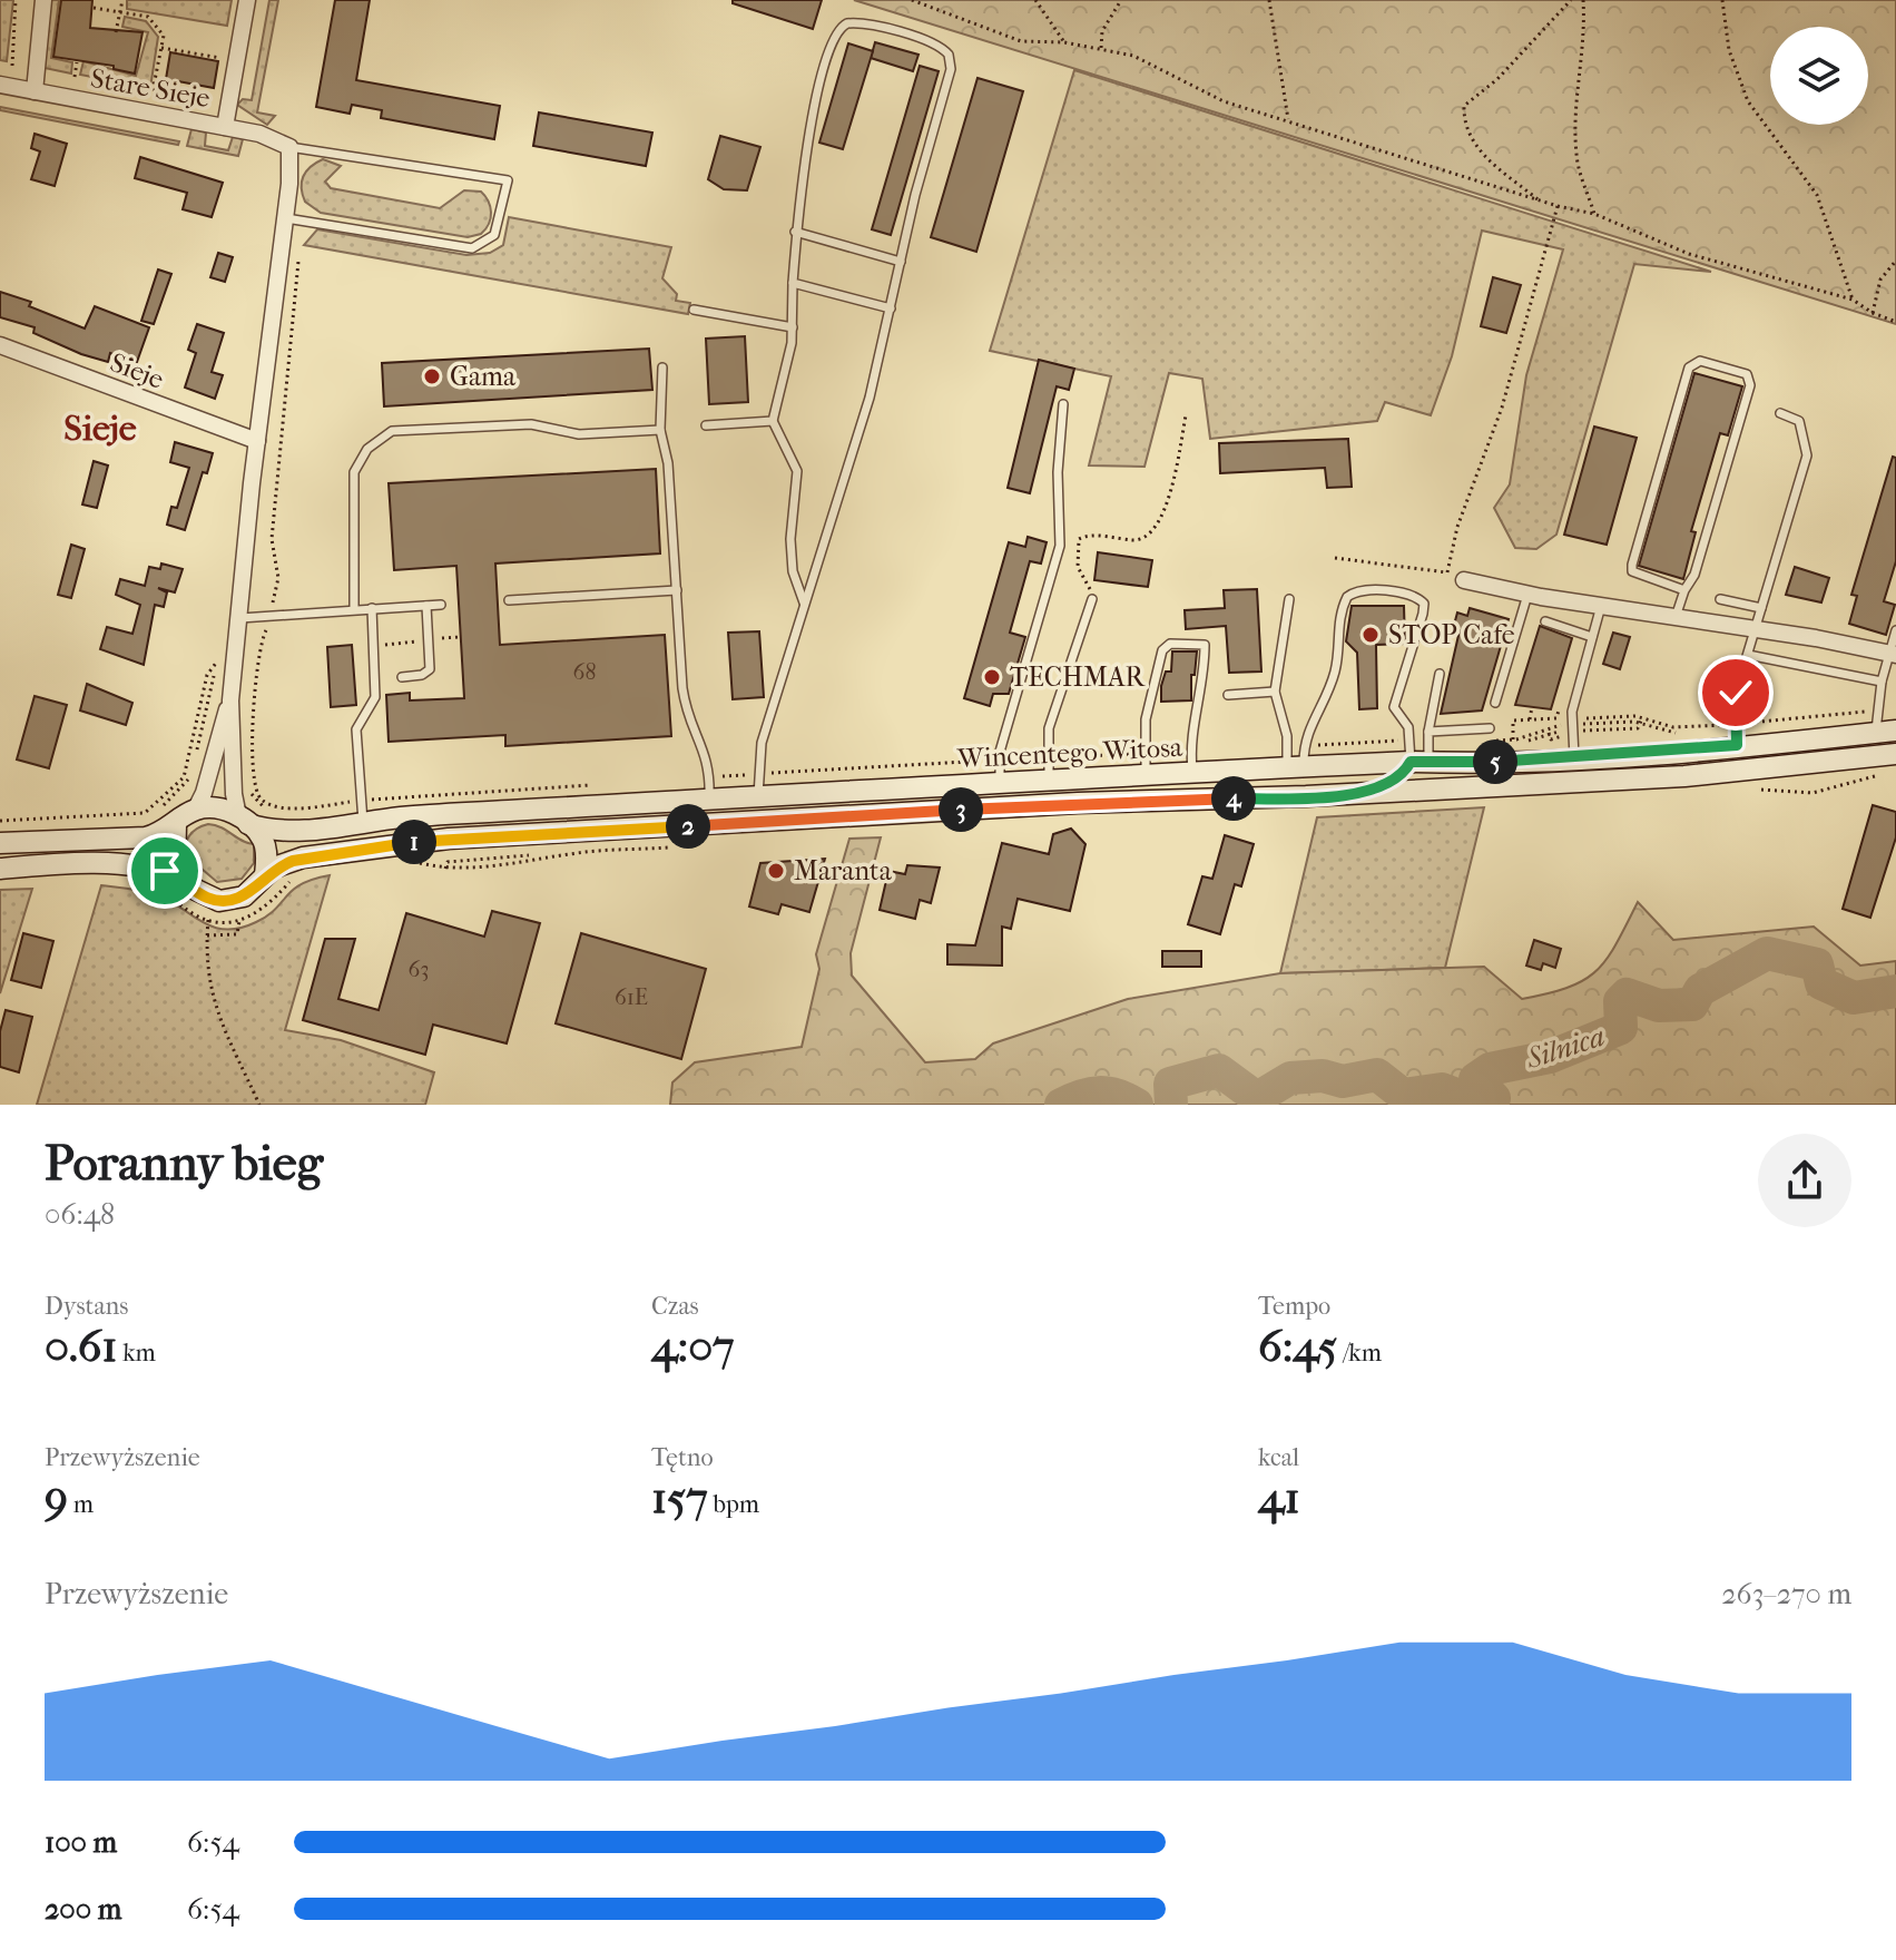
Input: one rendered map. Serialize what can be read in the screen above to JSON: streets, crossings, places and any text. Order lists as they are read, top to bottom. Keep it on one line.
{"streets":{"main road":["Wincentego Witosa"],"street":["Stare Sieje","Sieje"]},"districts":["Sieje"],"water":["Silnica"],"places":["Gama","STOP Cafe","TECHMAR","Maranta"],"house_numbers":["68","63","61E"],"page":{"pins":["5","4","3","2","1"],"heading":["Poranny bieg","06:48"],"stats":[["Dystans","0.61 km"],["Czas","4:07"],["Tempo","6:45 /km"],["Przewyższenie","9 m"],["Tętno","157 bpm"],["kcal","41"]],"chart":["Przewyższenie","263–270 m"],"list":[{"name":"100 m","note":"6:54"},{"name":"200 m","note":"6:54"}]}}
